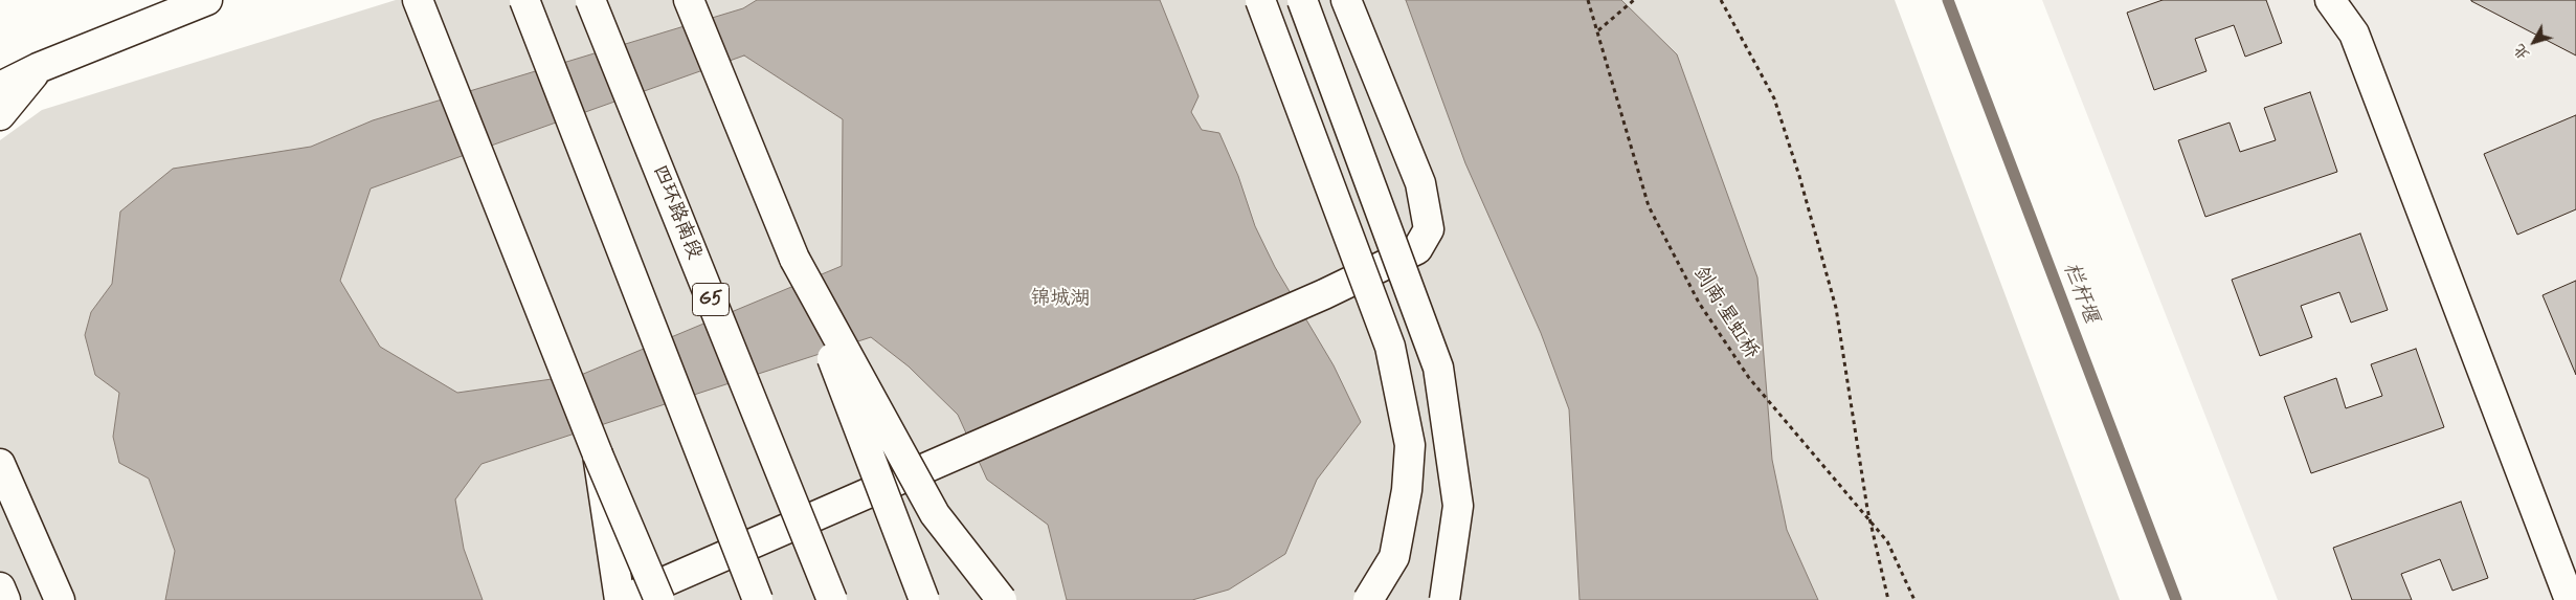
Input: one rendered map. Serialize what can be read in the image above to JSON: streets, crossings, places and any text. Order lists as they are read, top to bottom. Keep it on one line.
{"streets":{"main road":["四环路南段","G5"],"path":["剑南·星虹桥"]},"water":["栏杆堰"],"parks":["锦城湖"],"north":"bottom left"}
